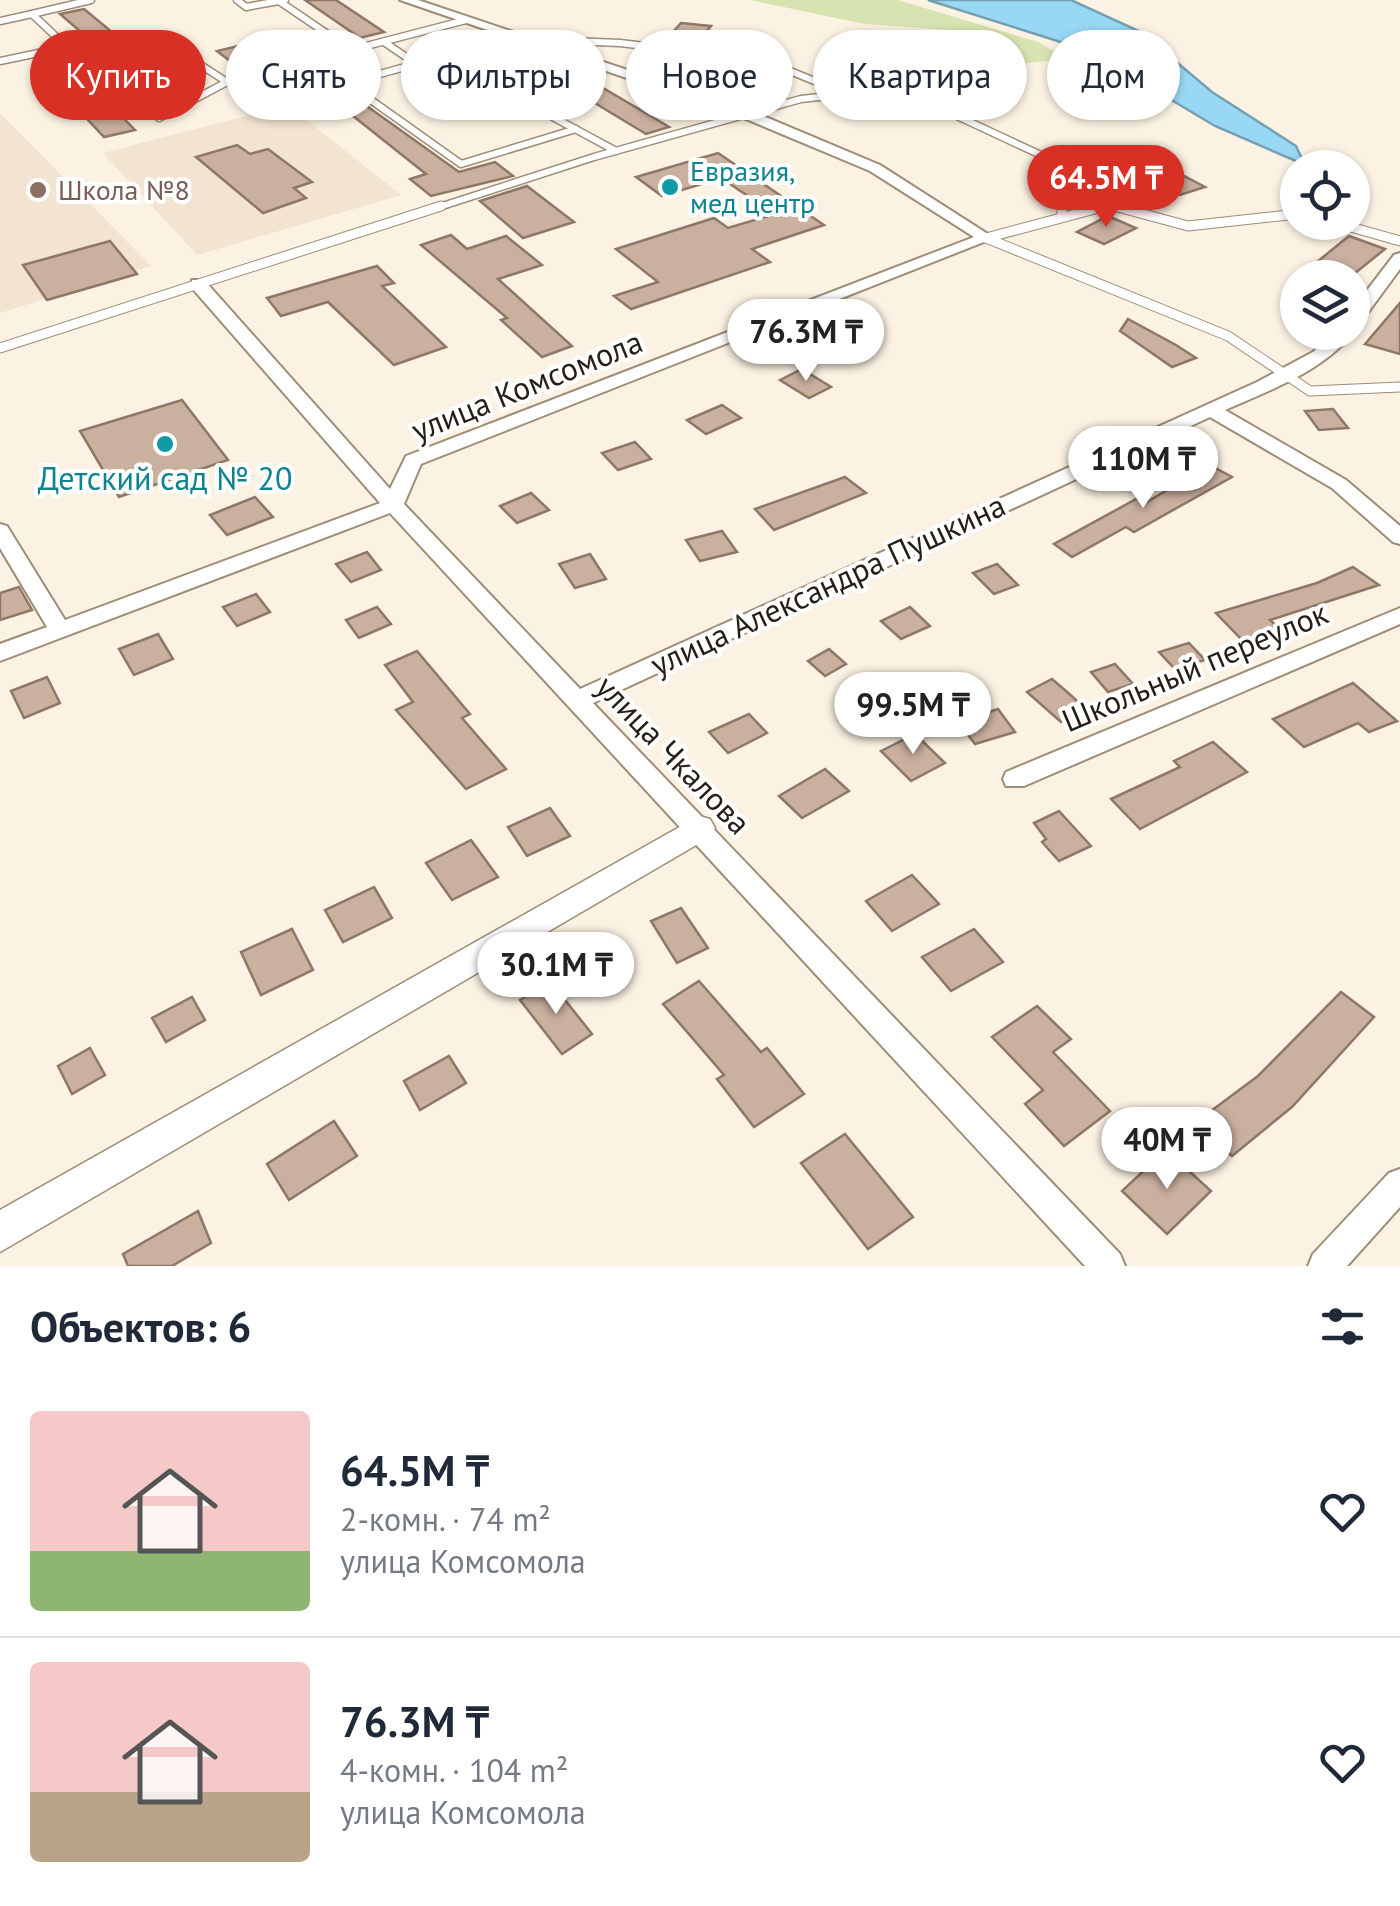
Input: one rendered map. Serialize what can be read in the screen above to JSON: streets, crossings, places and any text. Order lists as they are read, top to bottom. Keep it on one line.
{"streets":{"street":["улица Комсомола","улица Александра Пушкина","Школьный переулок","улица Чкалова"]},"crossings":[["улица Комсомола","улица Чкалова"],["улица Александра Пушкина","улица Чкалова"]],"places":["Евразия, мед центр","Школа №8","Детский сад № 20"],"page":{"chip":["Купить","Снять","Фильтры","Новое","Квартира","Дом"],"price":["64.5M ₸","76.3M ₸","110M ₸","99.5M ₸","30.1M ₸","40M ₸"],"heading":"Объектов: 6","list":[{"name":"64.5M ₸","note":"2-комн. · 74 m² · улица Комсомола"},{"name":"76.3M ₸","note":"4-комн. · 104 m² · улица Комсомола"}]}}
